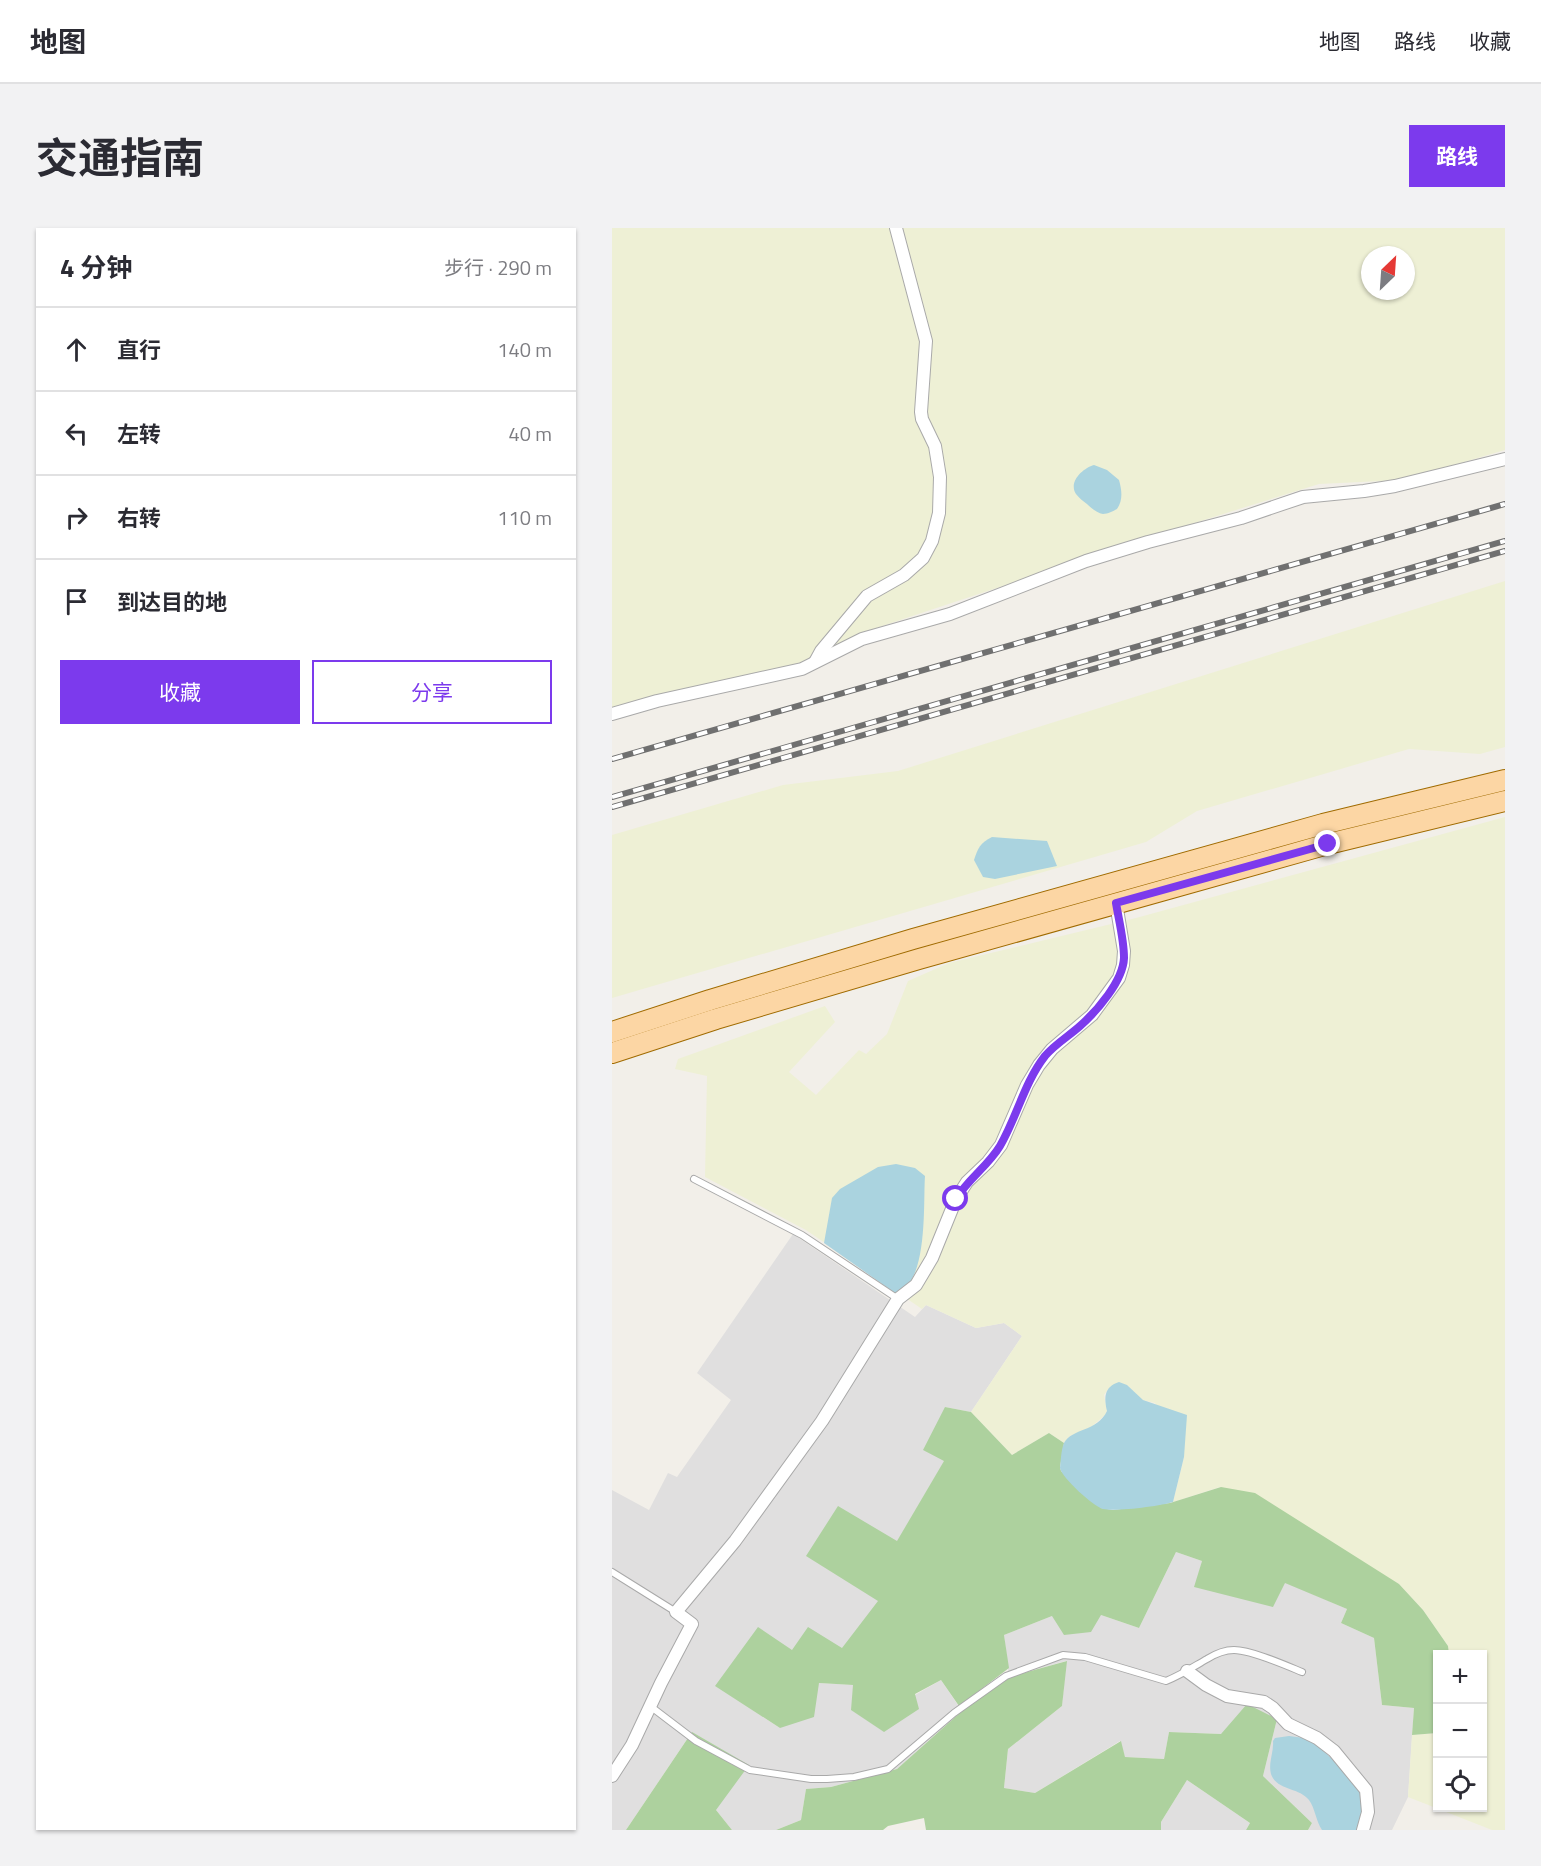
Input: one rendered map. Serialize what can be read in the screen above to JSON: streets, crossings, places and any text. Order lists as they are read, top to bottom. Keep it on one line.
{"north":"top right","page":{"header":"地图","nav":["地图","路线","收藏"],"title":"交通指南","buttons":["路线",["收藏","分享"]],"heading":["4 分钟","步行 · 290 m"],"list":[["直行","140 m"],["左转","40 m"],["右转","110 m"],"到达目的地"],"map_buttons":["+","−"]}}
